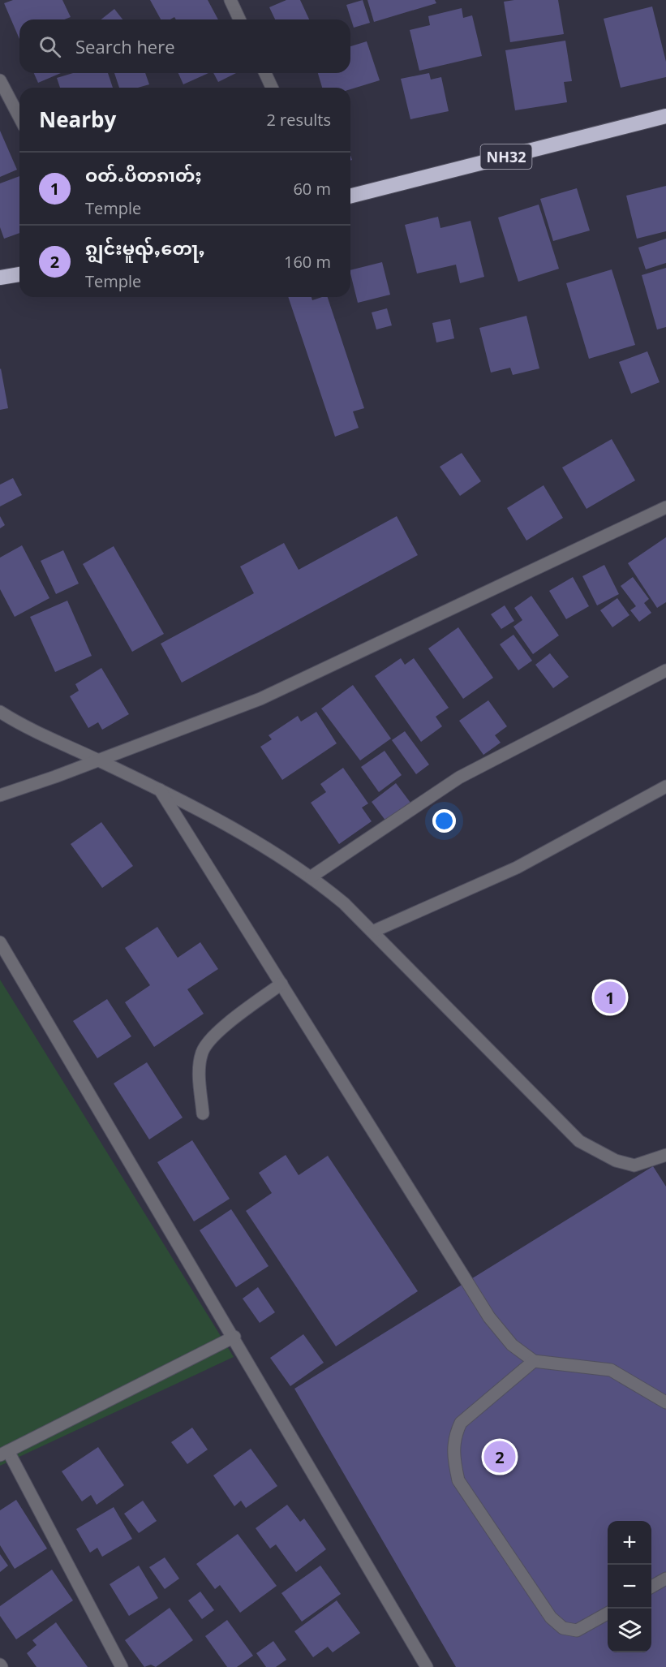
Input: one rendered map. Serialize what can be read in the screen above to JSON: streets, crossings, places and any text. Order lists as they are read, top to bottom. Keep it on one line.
{"streets":{"highway":["NH32"]},"page":{"search":"Search here","heading":["Nearby","2 results"],"list":[{"mark":"1","name":"ဝတ်ႉပိတၵၢတ်ႈ","note":"Temple","value":"60 m"},{"mark":"2","name":"ၵျွင်းမူၺ်ႇတေႃႇ","note":"Temple","value":"160 m"}],"pins":["1","2"],"map_buttons":["+","−"]}}
